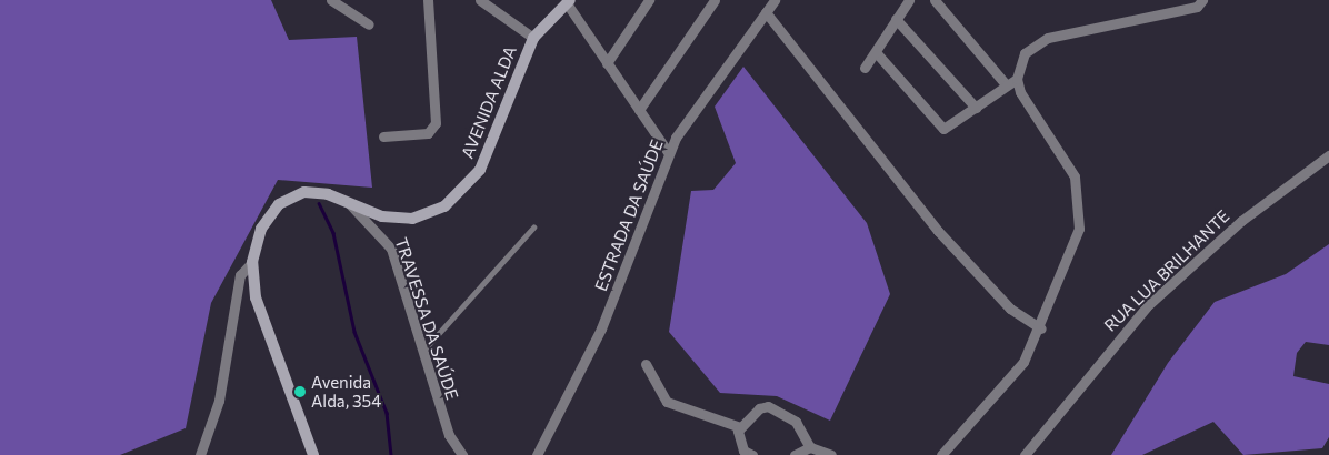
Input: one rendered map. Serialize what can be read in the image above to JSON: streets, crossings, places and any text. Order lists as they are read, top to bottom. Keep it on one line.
{"streets":{"street":["AVENIDA ALDA","ESTRADA DA SAÚDE","RUA LUA BRILHANTE","TRAVESSA DA SAÚDE"]},"crossings":[["AVENIDA ALDA","TRAVESSA DA SAÚDE"]],"places":["Avenida Alda, 354"]}
